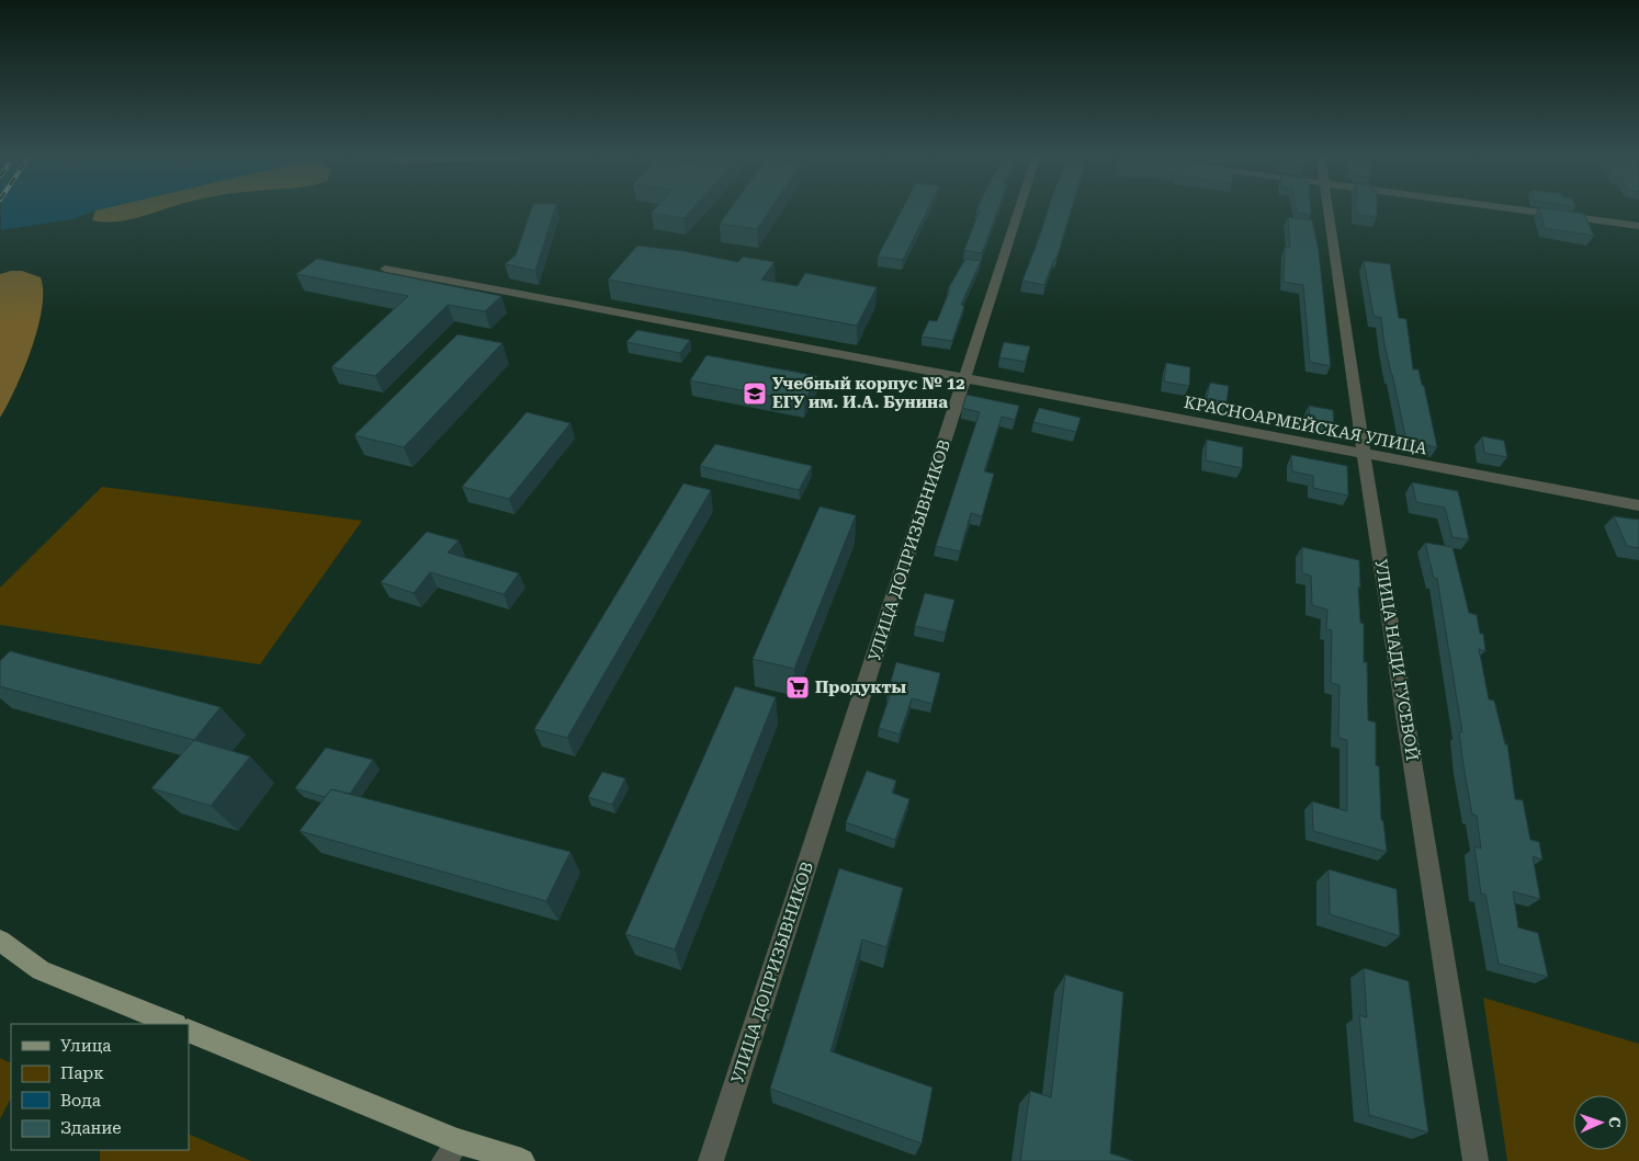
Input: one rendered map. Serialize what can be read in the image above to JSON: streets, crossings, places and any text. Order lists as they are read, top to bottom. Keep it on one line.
{"streets":{"street":["КРАСНОАРМЕЙСКАЯ УЛИЦА","УЛИЦА ДОПРИЗЫВНИКОВ","УЛИЦА НАДИ ГУСЕВОЙ"]},"crossings":[["КРАСНОАРМЕЙСКАЯ УЛИЦА","УЛИЦА ДОПРИЗЫВНИКОВ"],["КРАСНОАРМЕЙСКАЯ УЛИЦА","УЛИЦА НАДИ ГУСЕВОЙ"]],"places":{"school or university":["Учебный корпус № 12 ЕГУ им. И.А. Бунина"],"supermarket":["Продукты"]},"legend":["Улица","Парк","Вода","Здание"],"north":"right"}
